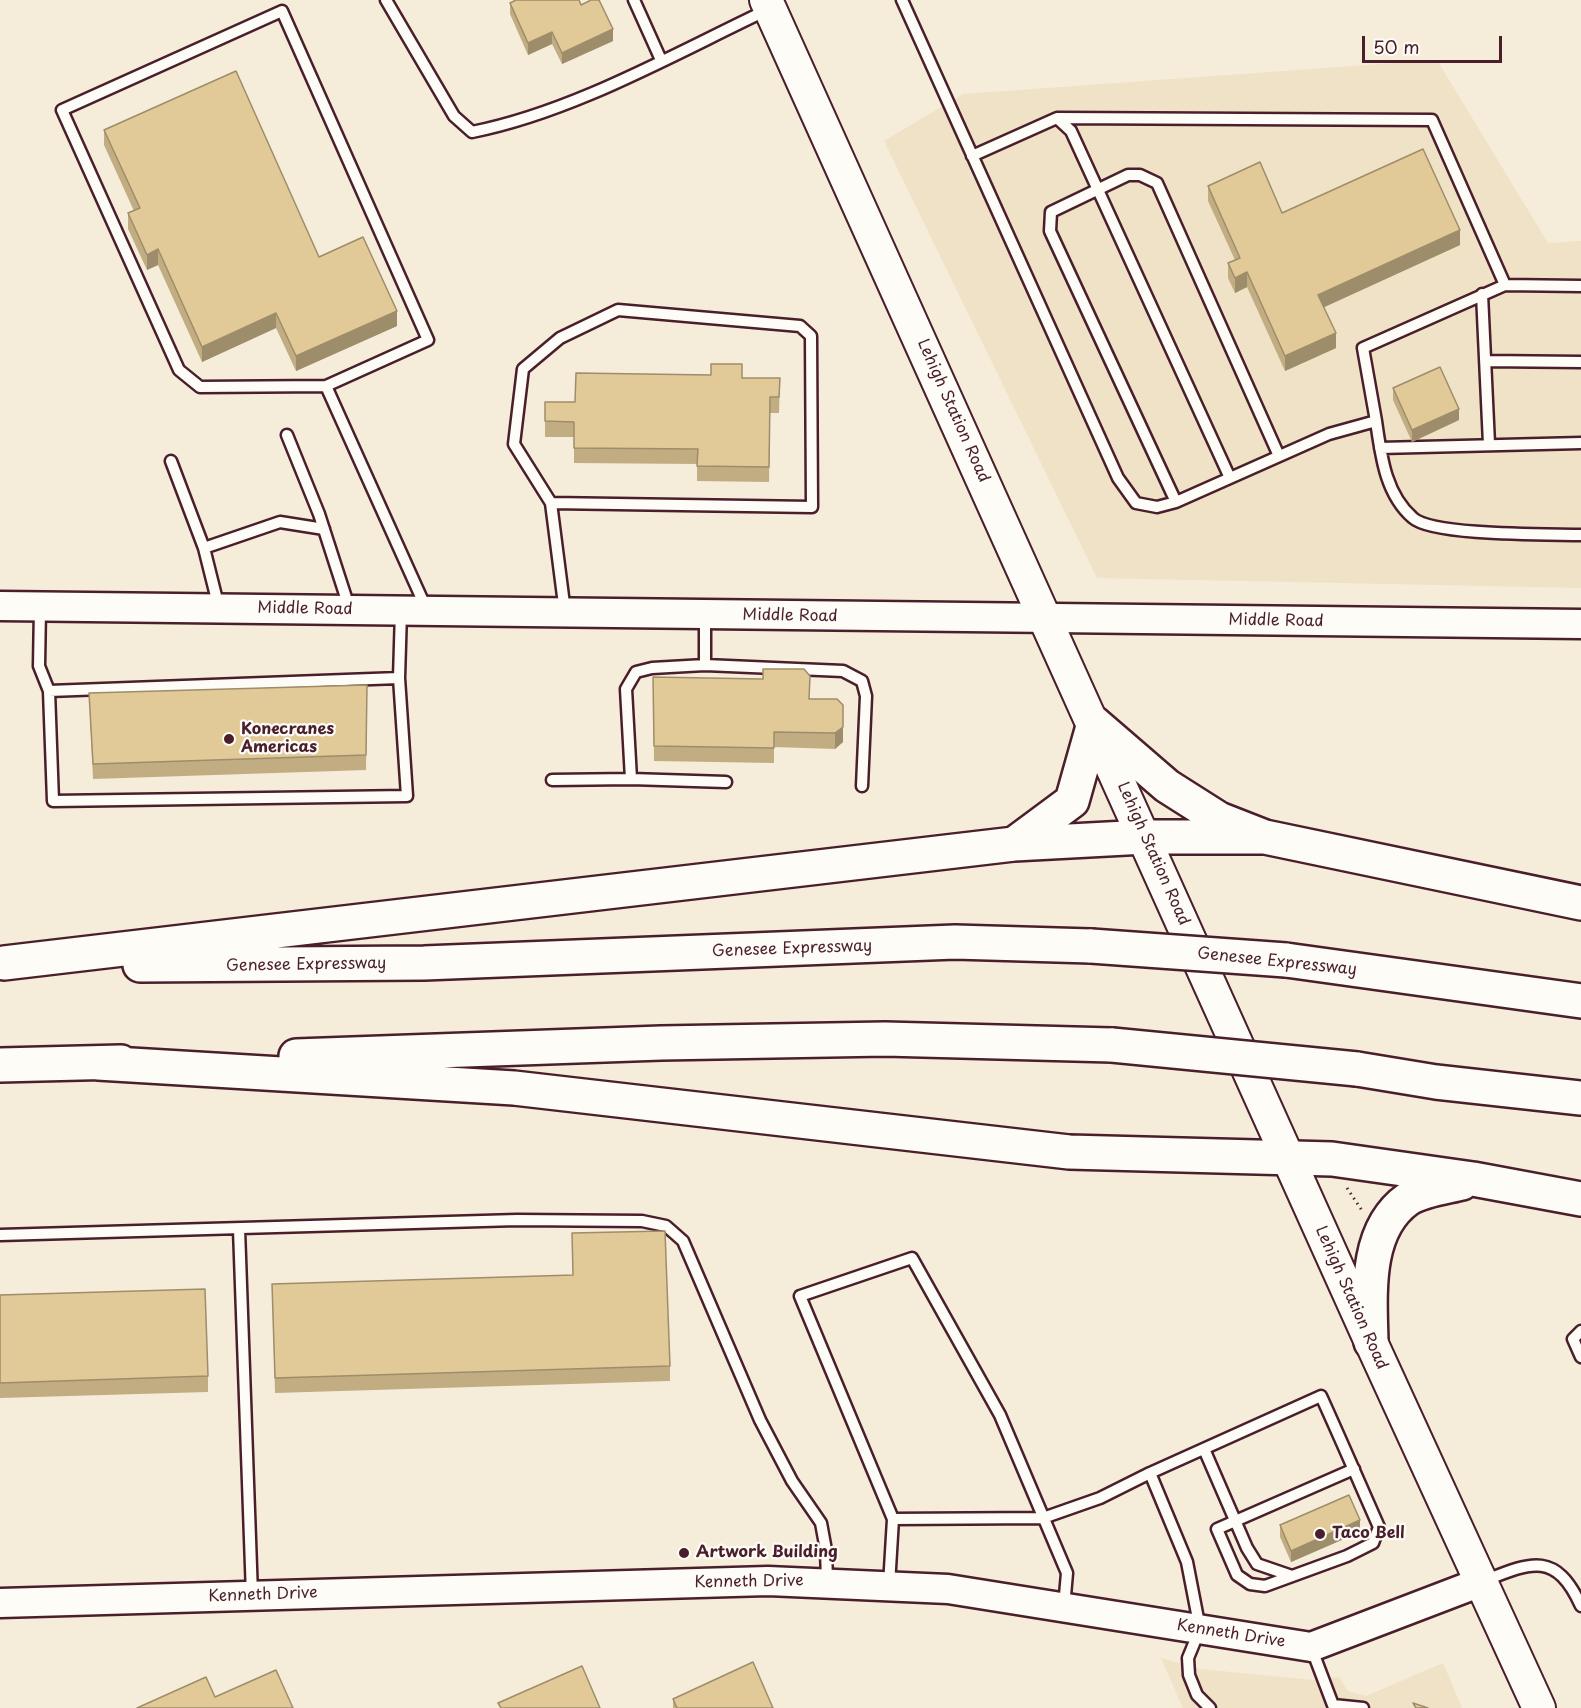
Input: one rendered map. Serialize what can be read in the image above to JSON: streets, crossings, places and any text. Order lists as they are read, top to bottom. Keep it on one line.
{"streets":{"highway":["Genesee Expressway"],"main road":["Lehigh Station Road"],"street":["Middle Road","Kenneth Drive"]},"crossings":[["Lehigh Station Road","Middle Road"]],"places":["Konecranes Americas","Taco Bell","Artwork Building"],"scale_bar":"50 m"}
